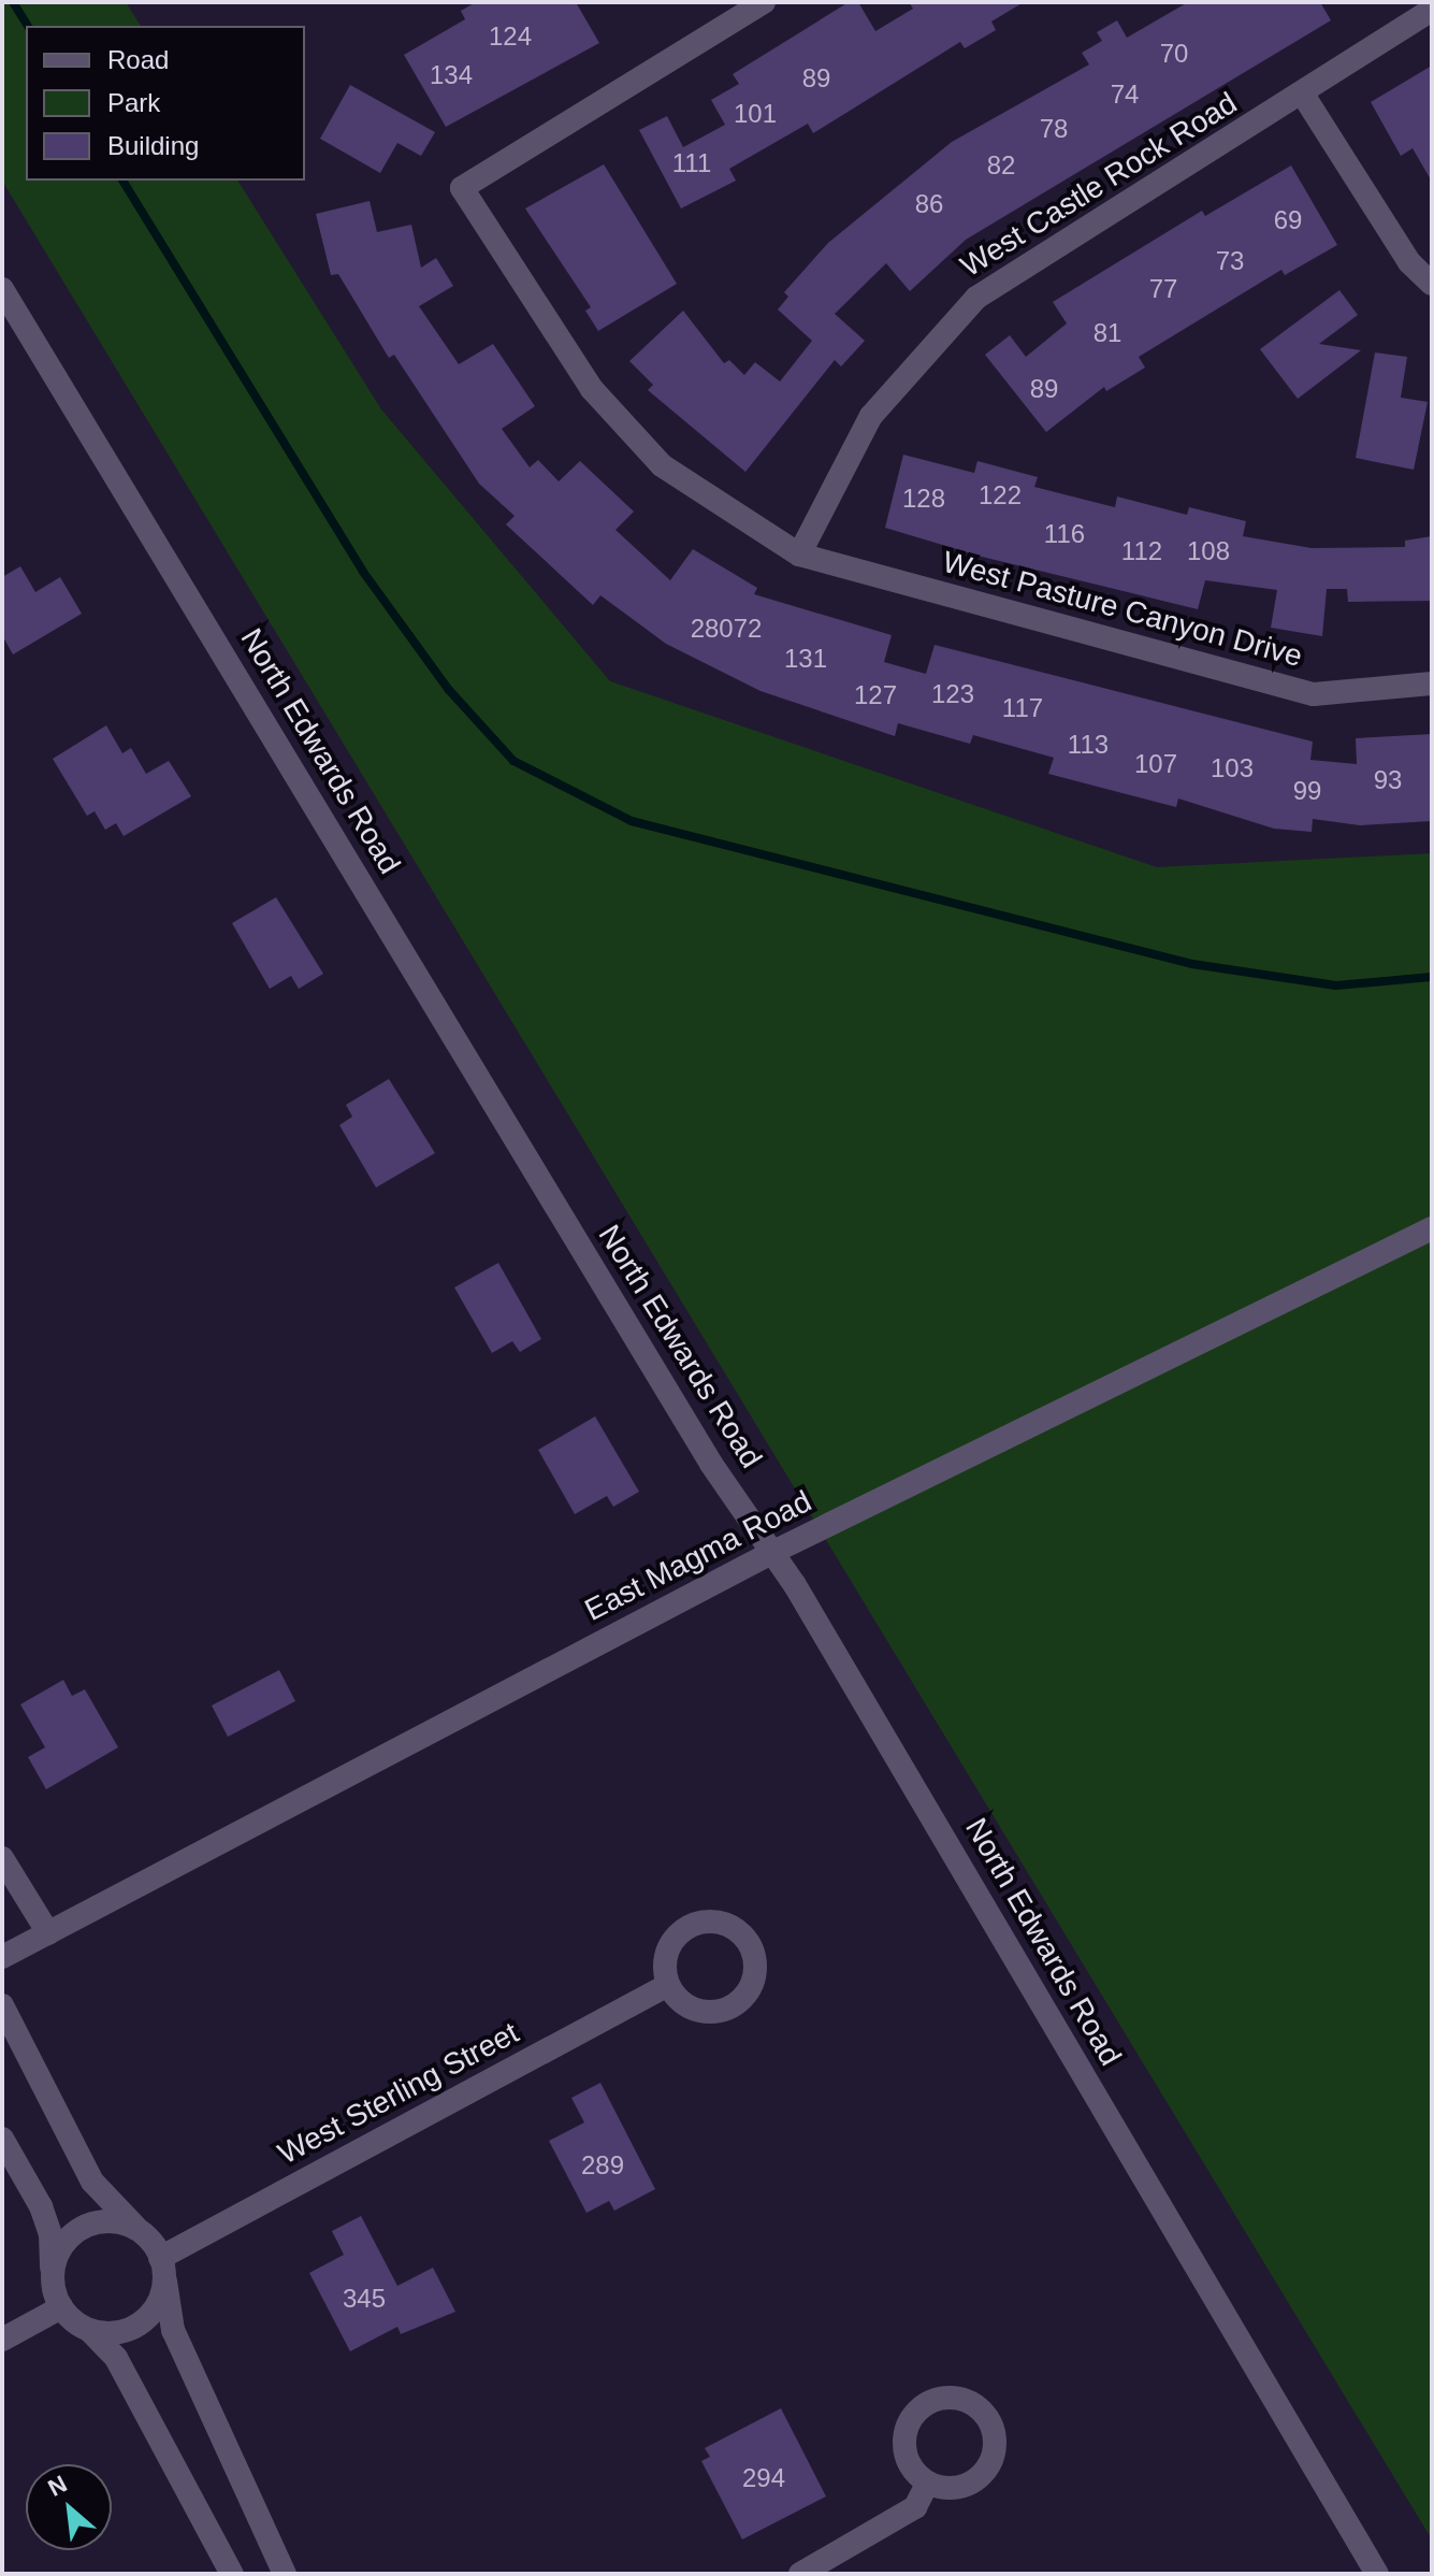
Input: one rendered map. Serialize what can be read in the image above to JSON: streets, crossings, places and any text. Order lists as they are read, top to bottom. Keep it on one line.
{"streets":{"street":["West Castle Rock Road","West Pasture Canyon Drive","North Edwards Road","East Magma Road","West Sterling Street"]},"crossings":[["West Castle Rock Road","West Pasture Canyon Drive"],["North Edwards Road","East Magma Road"]],"house_numbers":["124","70","134","89","74","101","78","111","82","86","69","73","77","81","89","122","128","116","112","108","28072","131","123","127","117","113","107","103","93","99","289","345","294"],"legend":["Road","Park","Building"],"north":"top left"}
